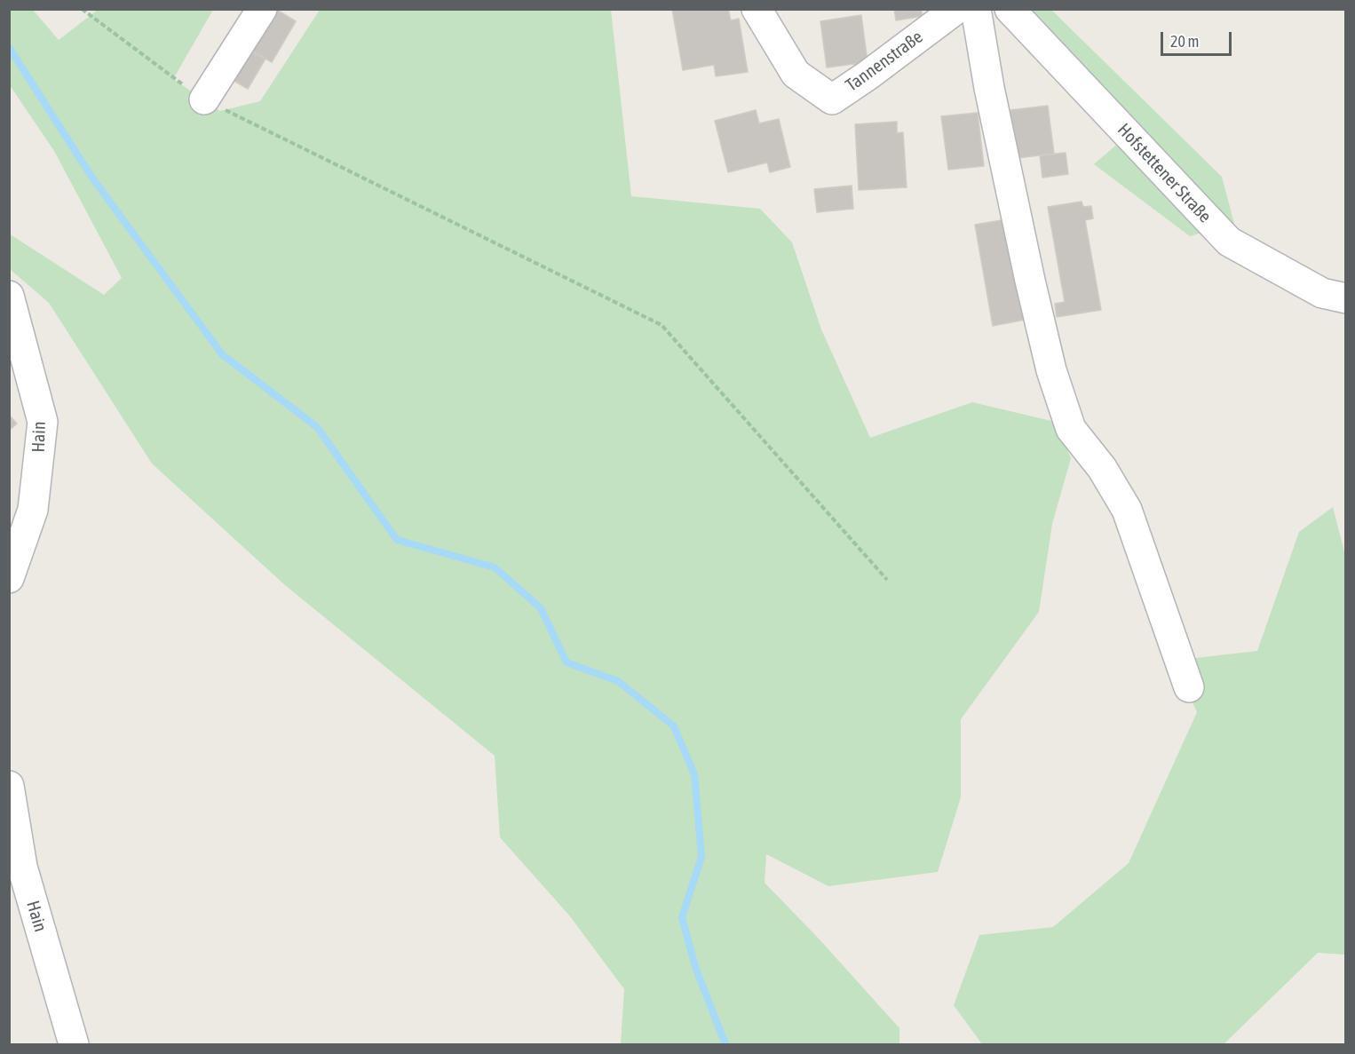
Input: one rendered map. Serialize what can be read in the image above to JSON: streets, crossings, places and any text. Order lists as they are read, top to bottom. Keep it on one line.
{"streets":{"street":["Tannenstraße","Hofstettener Straße","Hain"]},"scale_bar":"20 m"}
